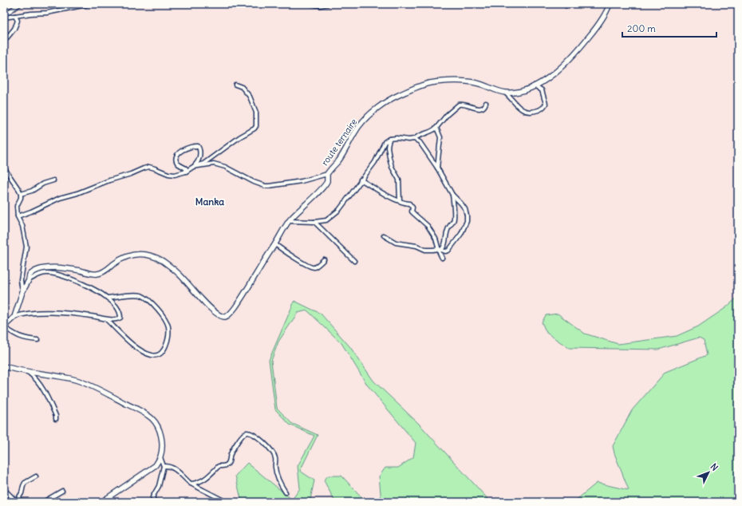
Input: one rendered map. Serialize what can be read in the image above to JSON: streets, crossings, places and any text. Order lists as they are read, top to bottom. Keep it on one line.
{"streets":{"street":["route ternaire"]},"districts":["Manka"],"scale_bar":"200 m","north":"top right"}
